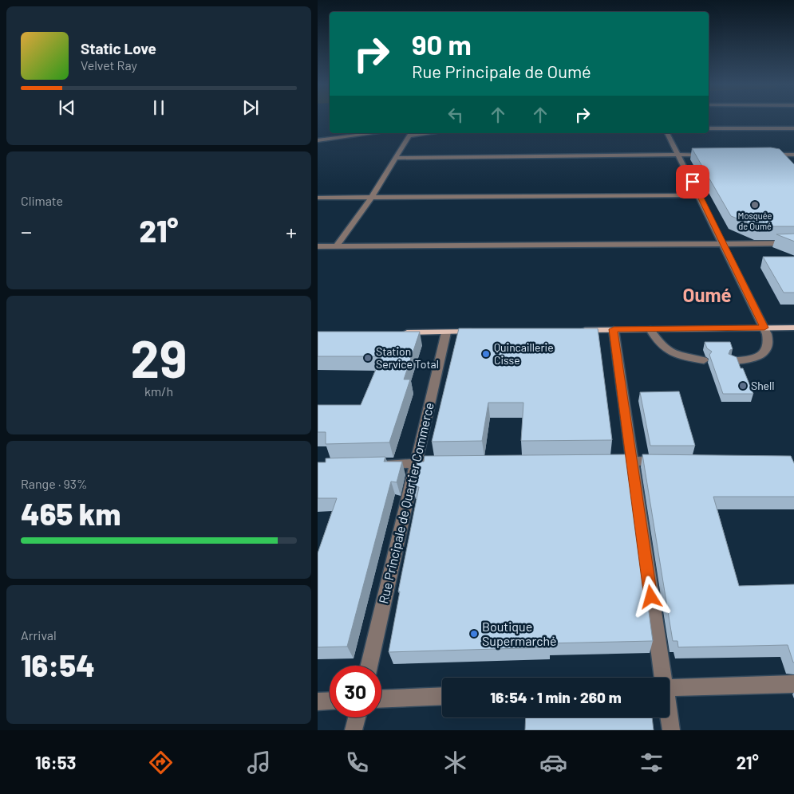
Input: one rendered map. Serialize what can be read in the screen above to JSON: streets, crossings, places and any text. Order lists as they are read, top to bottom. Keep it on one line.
{"streets":{"street":["Rue Principale de Quartier Commerce"]},"districts":["Oumé"],"places":["Mosquée de Oumé","Quincaillerie Cisse","Station Service Total","Shell","Boutique Supermarché"],"page":{"turn":["90 m","Rue Principale de Oumé"],"song":["Static Love","Velvet Ray"],"tile":["Climate",["29","km/h"],["Range · 93%","465 km"],["Arrival","16:54"]],"heat":["−","21°","+"],"limit":"30","trip":"16:54 · 1 min · 260 m","tabs":["16:53","21°"]}}
